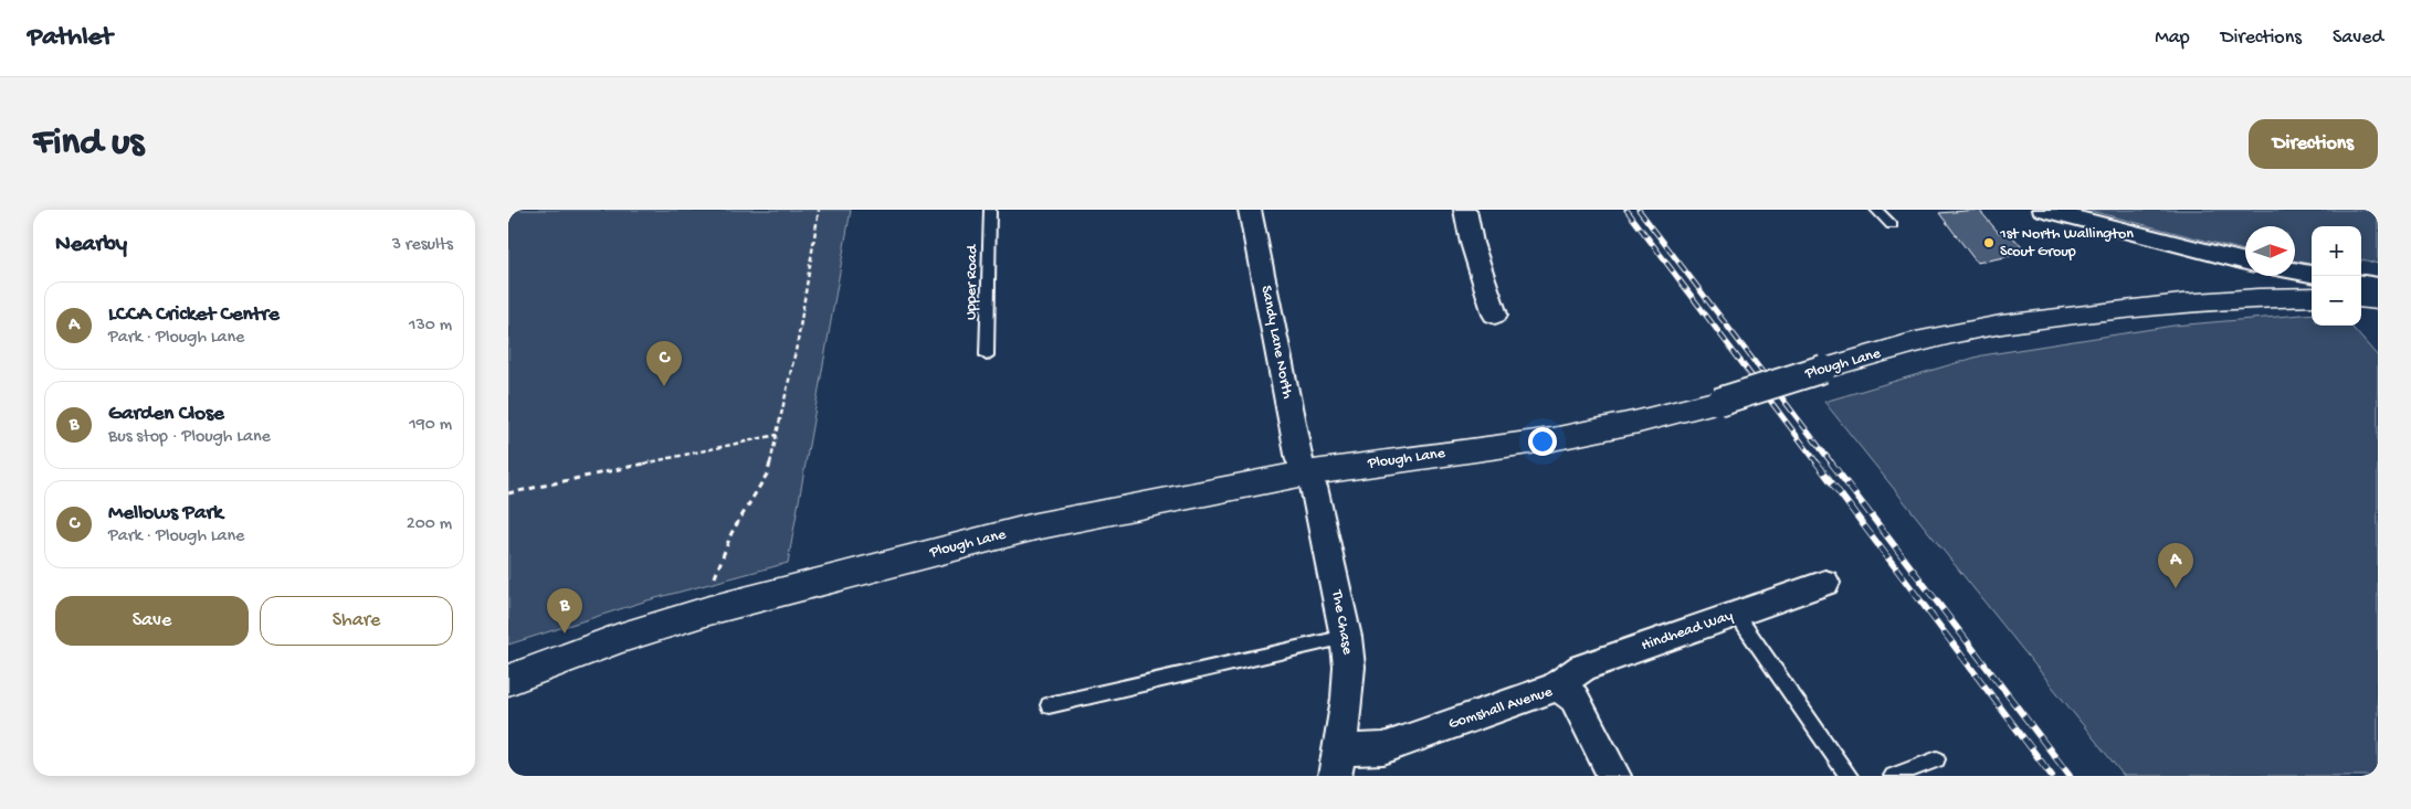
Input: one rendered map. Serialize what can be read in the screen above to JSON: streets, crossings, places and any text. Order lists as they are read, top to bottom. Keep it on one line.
{"streets":{"main road":["Plough Lane"],"street":["Sandy Lane North","The Chase","Hindhead Way","Gomshall Avenue"],"lane":["Upper Road"]},"crossings":[["Sandy Lane North","Plough Lane"],["Sandy Lane North","The Chase"],["Plough Lane","The Chase"],["The Chase","Gomshall Avenue"],["Hindhead Way","Gomshall Avenue"]],"places":["1st North Wallington Scout Group"],"north":"right","page":{"header":"Pathlet","nav":["Map","Directions","Saved"],"buttons":["Directions",["Save","Share"]],"title":"Find us","heading":["Nearby","3 results"],"map_buttons":["+","−"],"list":[{"mark":"A","name":"LCCA Cricket Centre","note":"Park · Plough Lane","value":"130 m"},{"mark":"B","name":"Garden Close","note":"Bus stop · Plough Lane","value":"190 m"},{"mark":"C","name":"Mellows Park","note":"Park · Plough Lane","value":"200 m"}],"pins":["C","A","B"]}}
